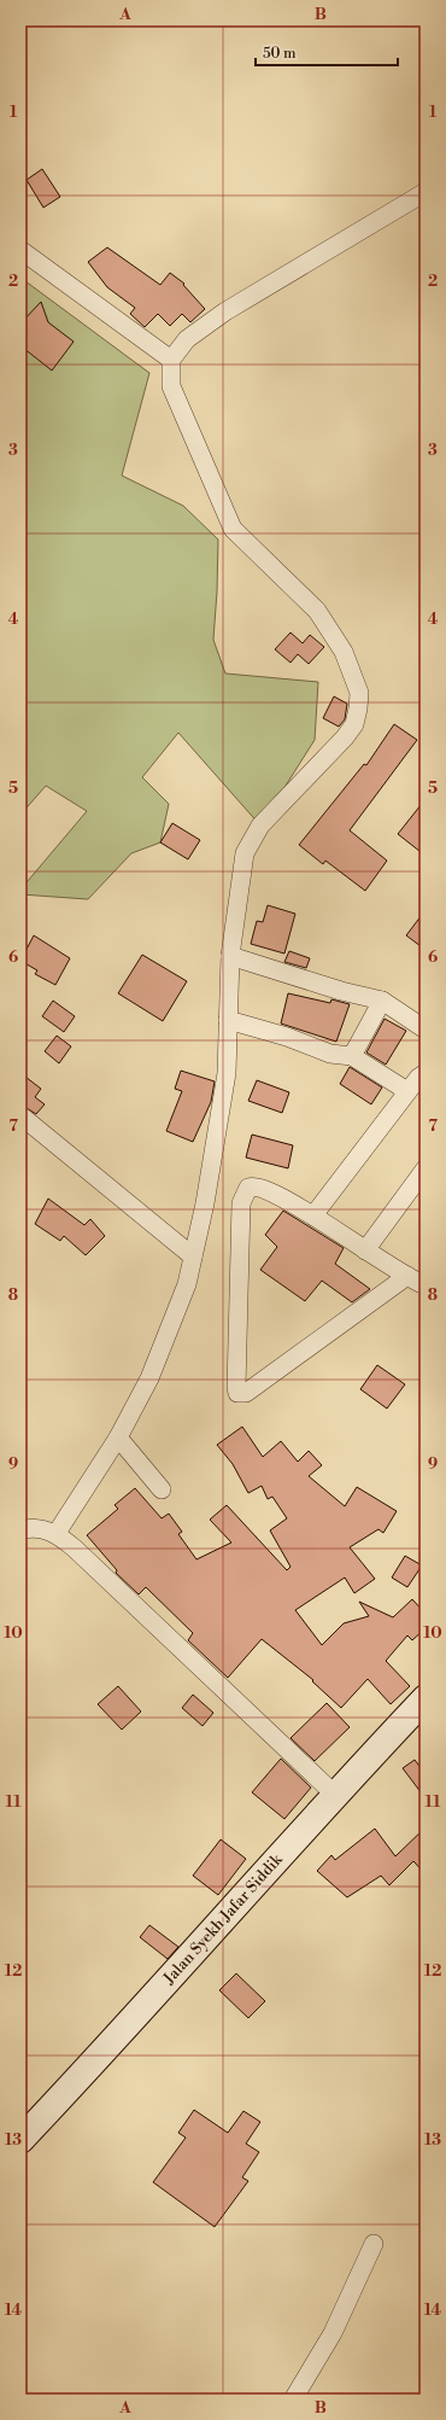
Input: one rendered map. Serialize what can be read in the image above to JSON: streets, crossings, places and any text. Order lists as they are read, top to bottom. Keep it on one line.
{"streets":{"main road":["Jalan Syekh Jafar Siddik"]},"scale_bar":"50 m","grid":{"columns":["A","B"],"rows":["1","2","3","4","5","6","7","8","9","10","11","12","13","14"]}}
